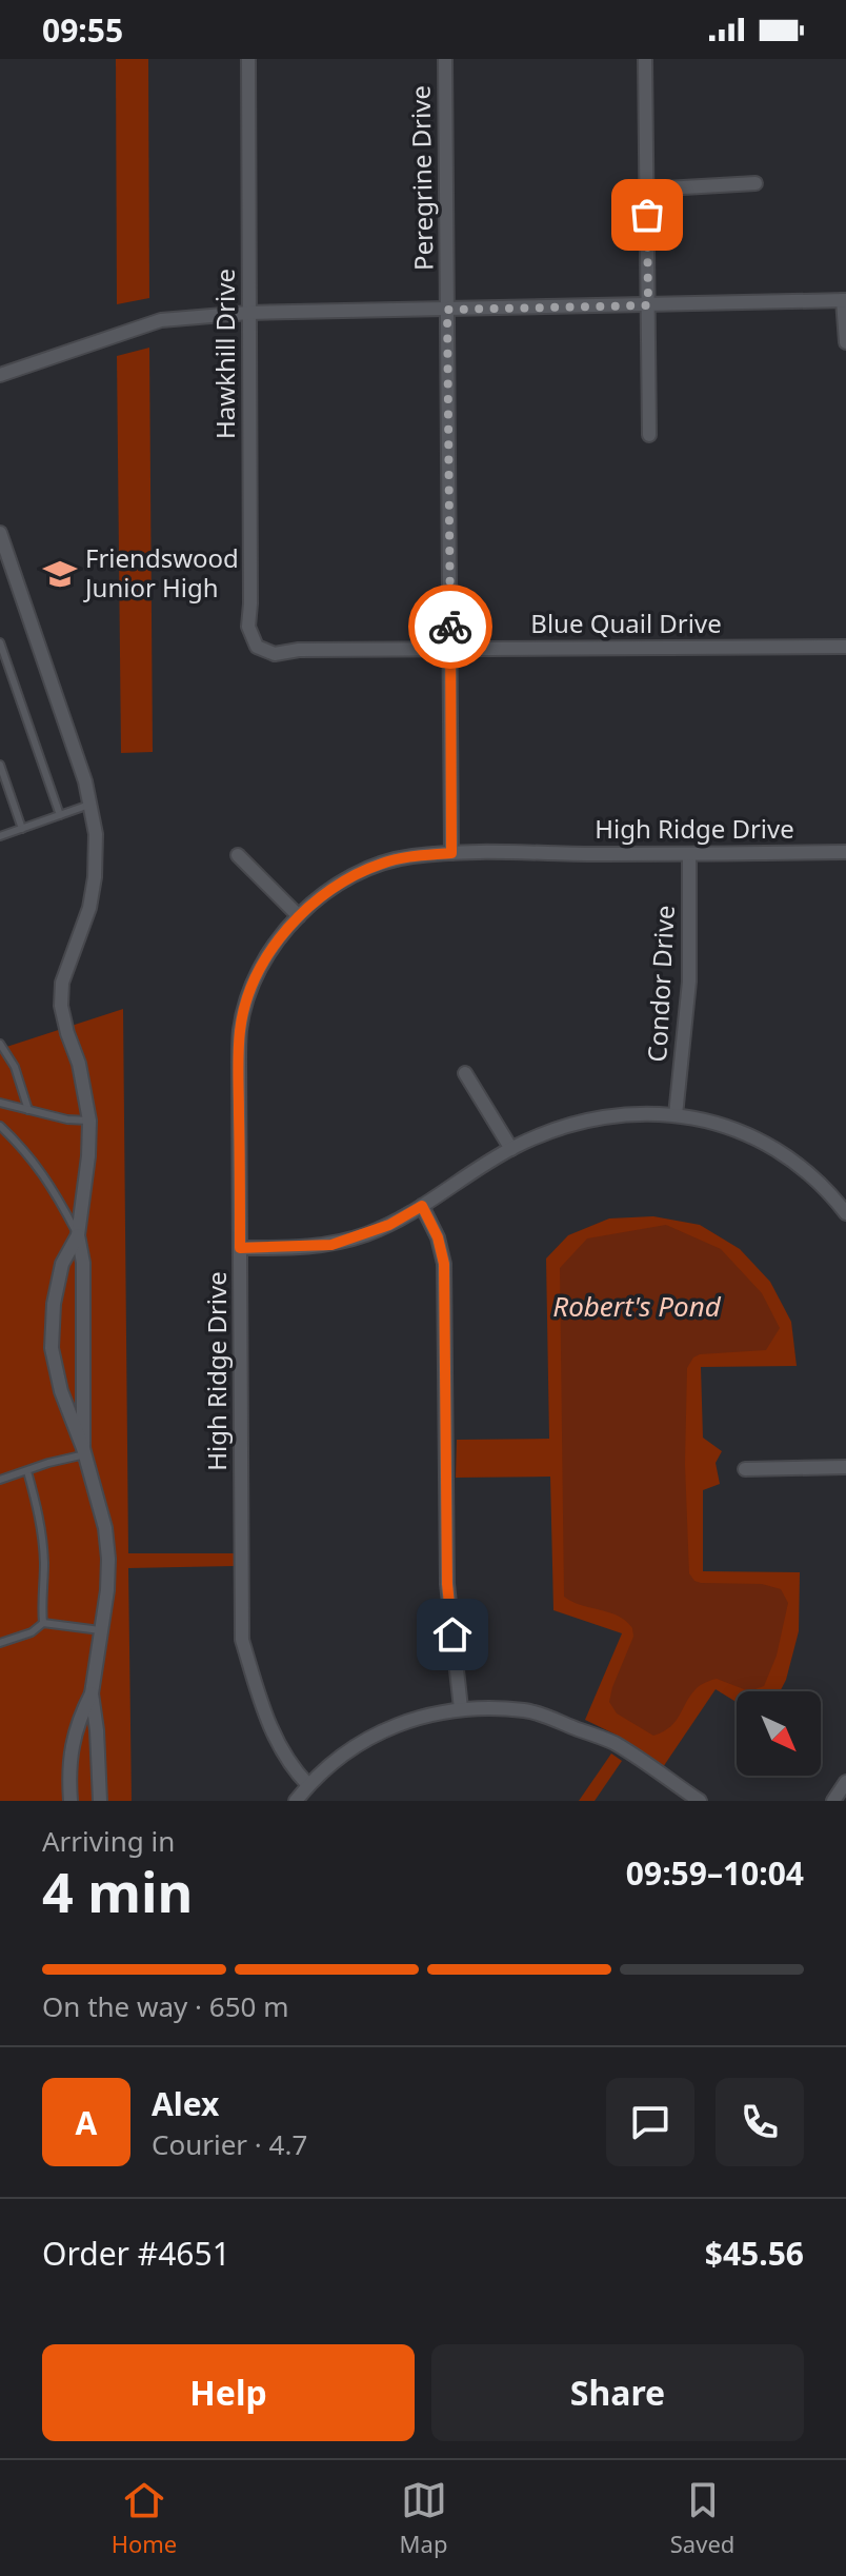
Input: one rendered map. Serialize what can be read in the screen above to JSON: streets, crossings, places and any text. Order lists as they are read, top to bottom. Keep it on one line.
{"streets":{"street":["Peregrine Drive","Hawkhill Drive","Blue Quail Drive","High Ridge Drive","Condor Drive"]},"crossings":[["Peregrine Drive","Blue Quail Drive"],["Peregrine Drive","High Ridge Drive"],["Hawkhill Drive","Blue Quail Drive"],["High Ridge Drive","Condor Drive"]],"water":["Robert's Pond"],"places":{"school or university":["Friendswood Junior High"]},"north":"bottom right","page":{"status":"09:55","heading":["4 min","Arriving in","09:59–10:04"],"panel":["Alex","Courier · 4.7","Order #4651","$45.56"],"bar":"On the way · 650 m","round":"A","buttons":["Help","Share"],"tabs":["Home","Map","Saved"]}}
